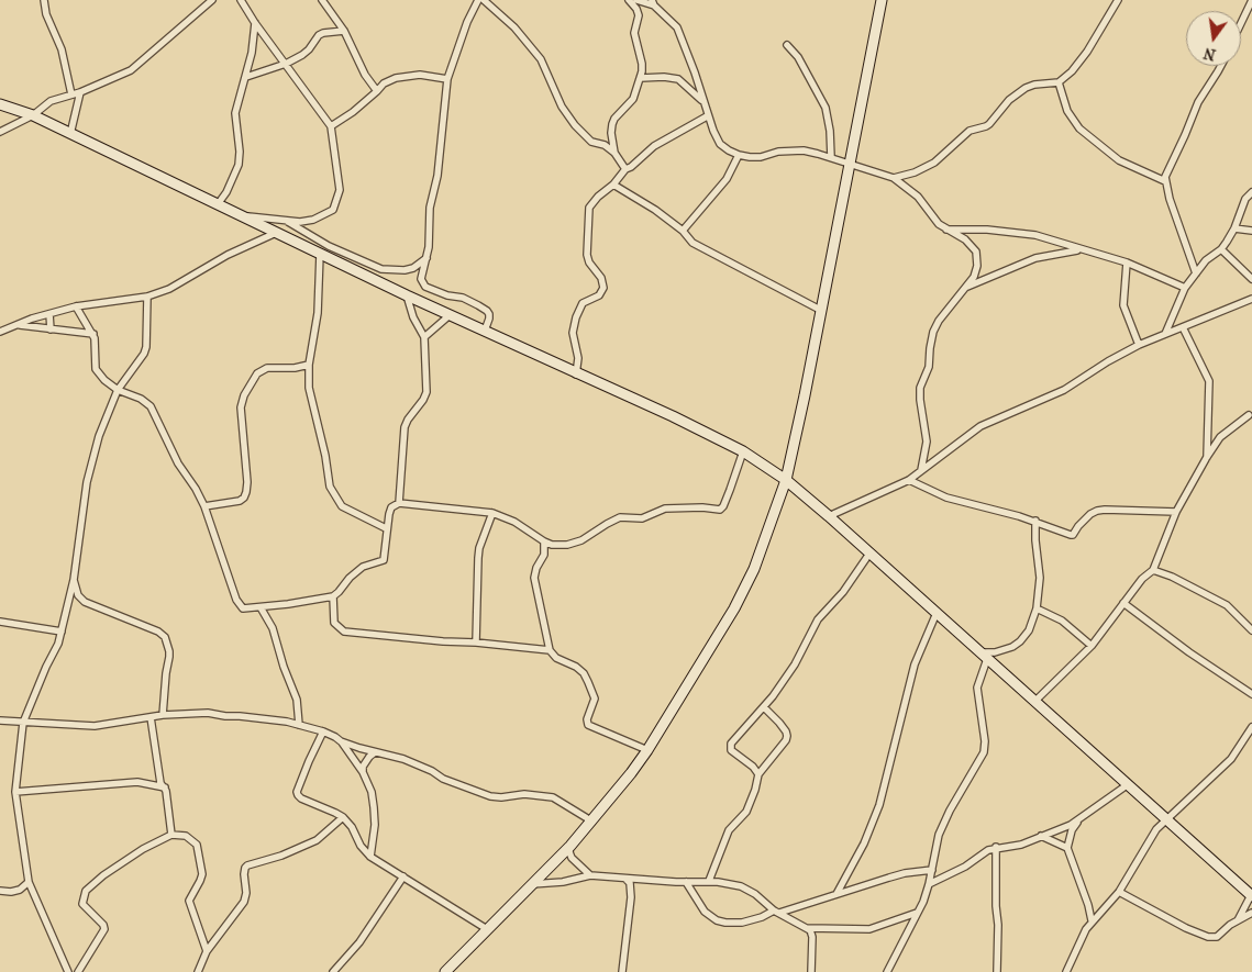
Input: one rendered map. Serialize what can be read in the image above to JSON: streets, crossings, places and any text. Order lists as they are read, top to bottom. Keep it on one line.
{"north":"bottom"}
